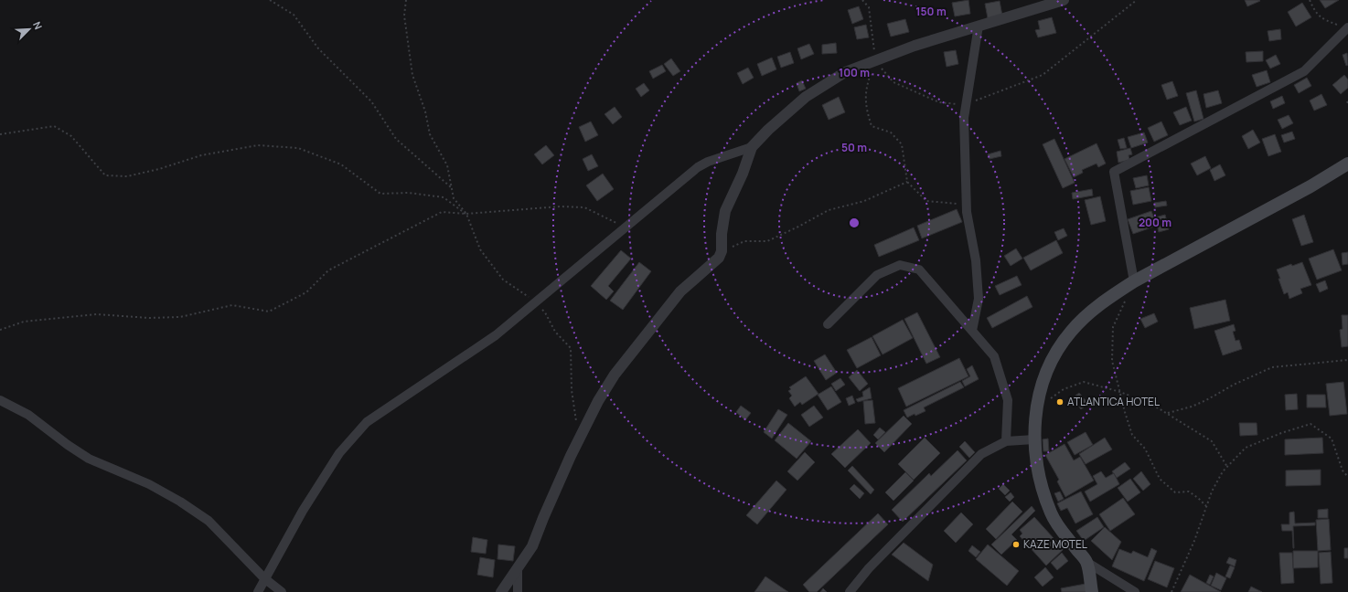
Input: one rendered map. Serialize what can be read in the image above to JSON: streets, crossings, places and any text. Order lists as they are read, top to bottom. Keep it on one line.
{"places":["ATLANTICA HOTEL","KAZE MOTEL"],"north":"top right","rings":["150 m","100 m","50 m","200 m"]}
